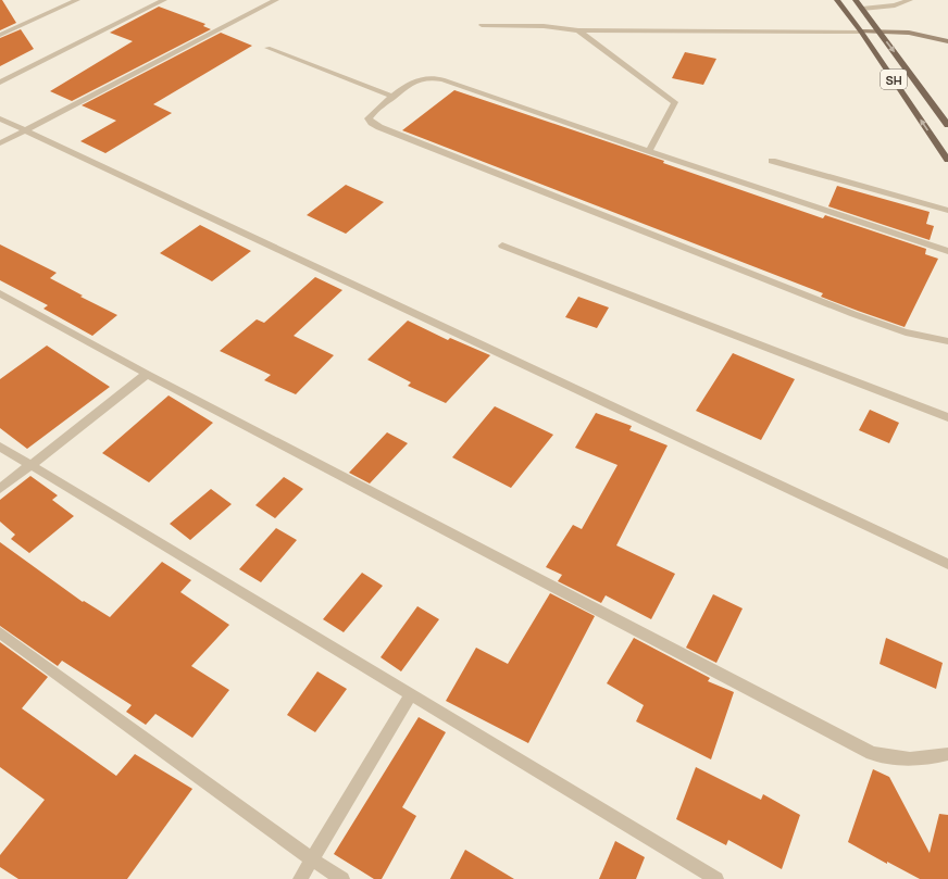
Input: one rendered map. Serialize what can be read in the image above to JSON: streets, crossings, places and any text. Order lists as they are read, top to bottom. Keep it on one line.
{"streets":{"main road":["SH"]}}
